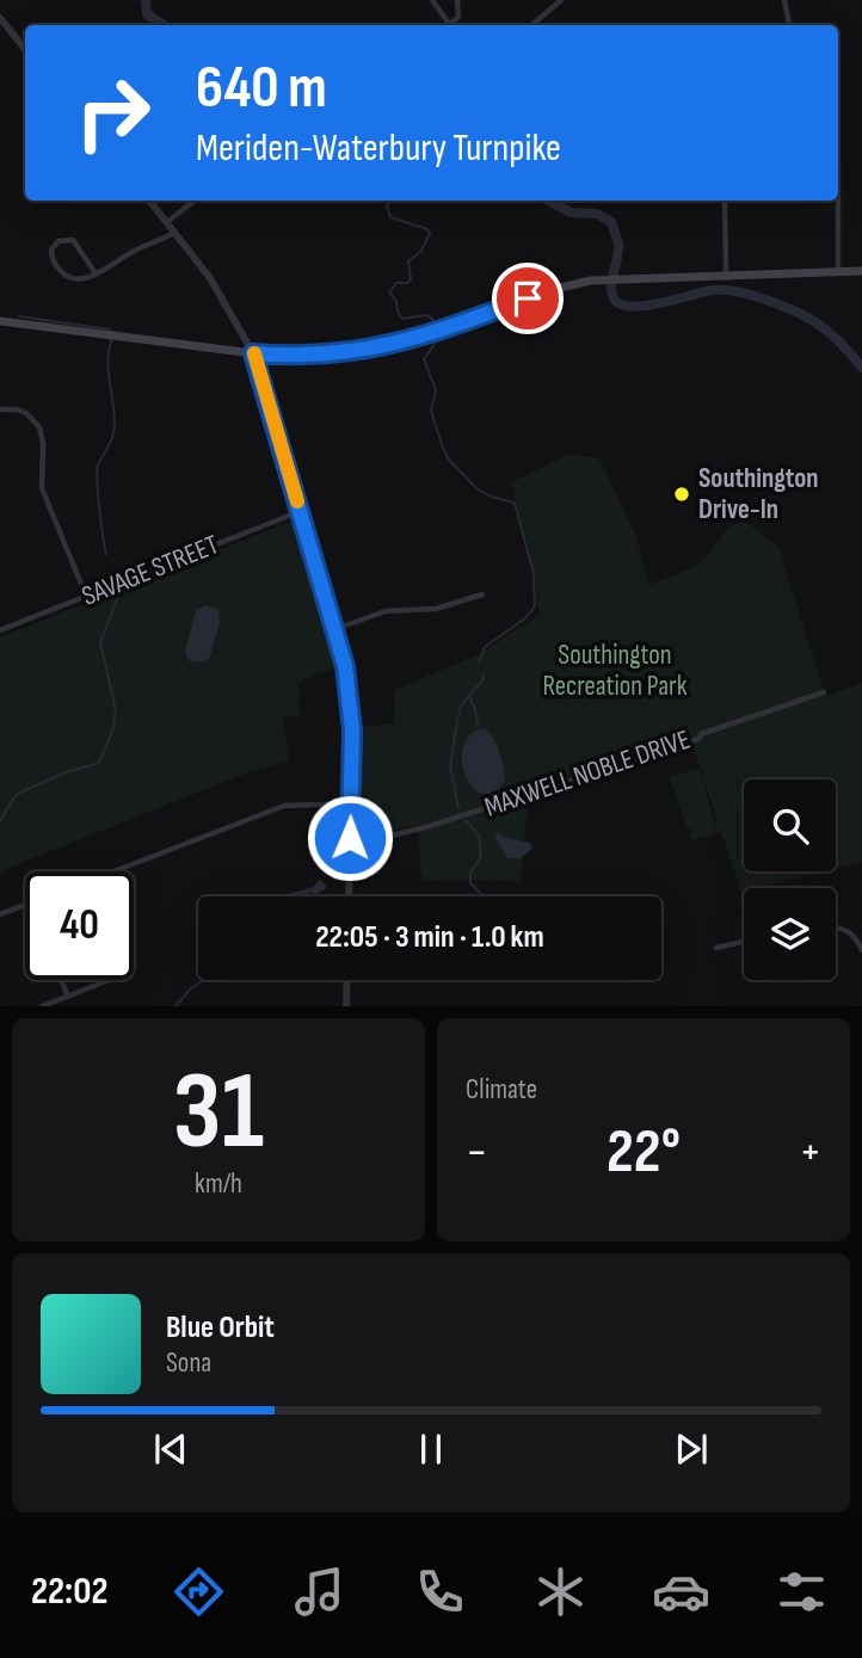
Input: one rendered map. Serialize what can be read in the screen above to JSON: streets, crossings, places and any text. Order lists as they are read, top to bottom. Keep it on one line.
{"streets":{"street":["SAVAGE STREET","MAXWELL NOBLE DRIVE"]},"parks":["Southington Recreation Park"],"places":["Southington Drive-In"],"page":{"turn":["640 m","Meriden-Waterbury Turnpike"],"limit":"40","trip":"22:05 · 3 min · 1.0 km","tile":[["31","km/h"],"Climate"],"heat":["−","22°","+"],"song":["Blue Orbit","Sona"],"tabs":"22:02"}}
